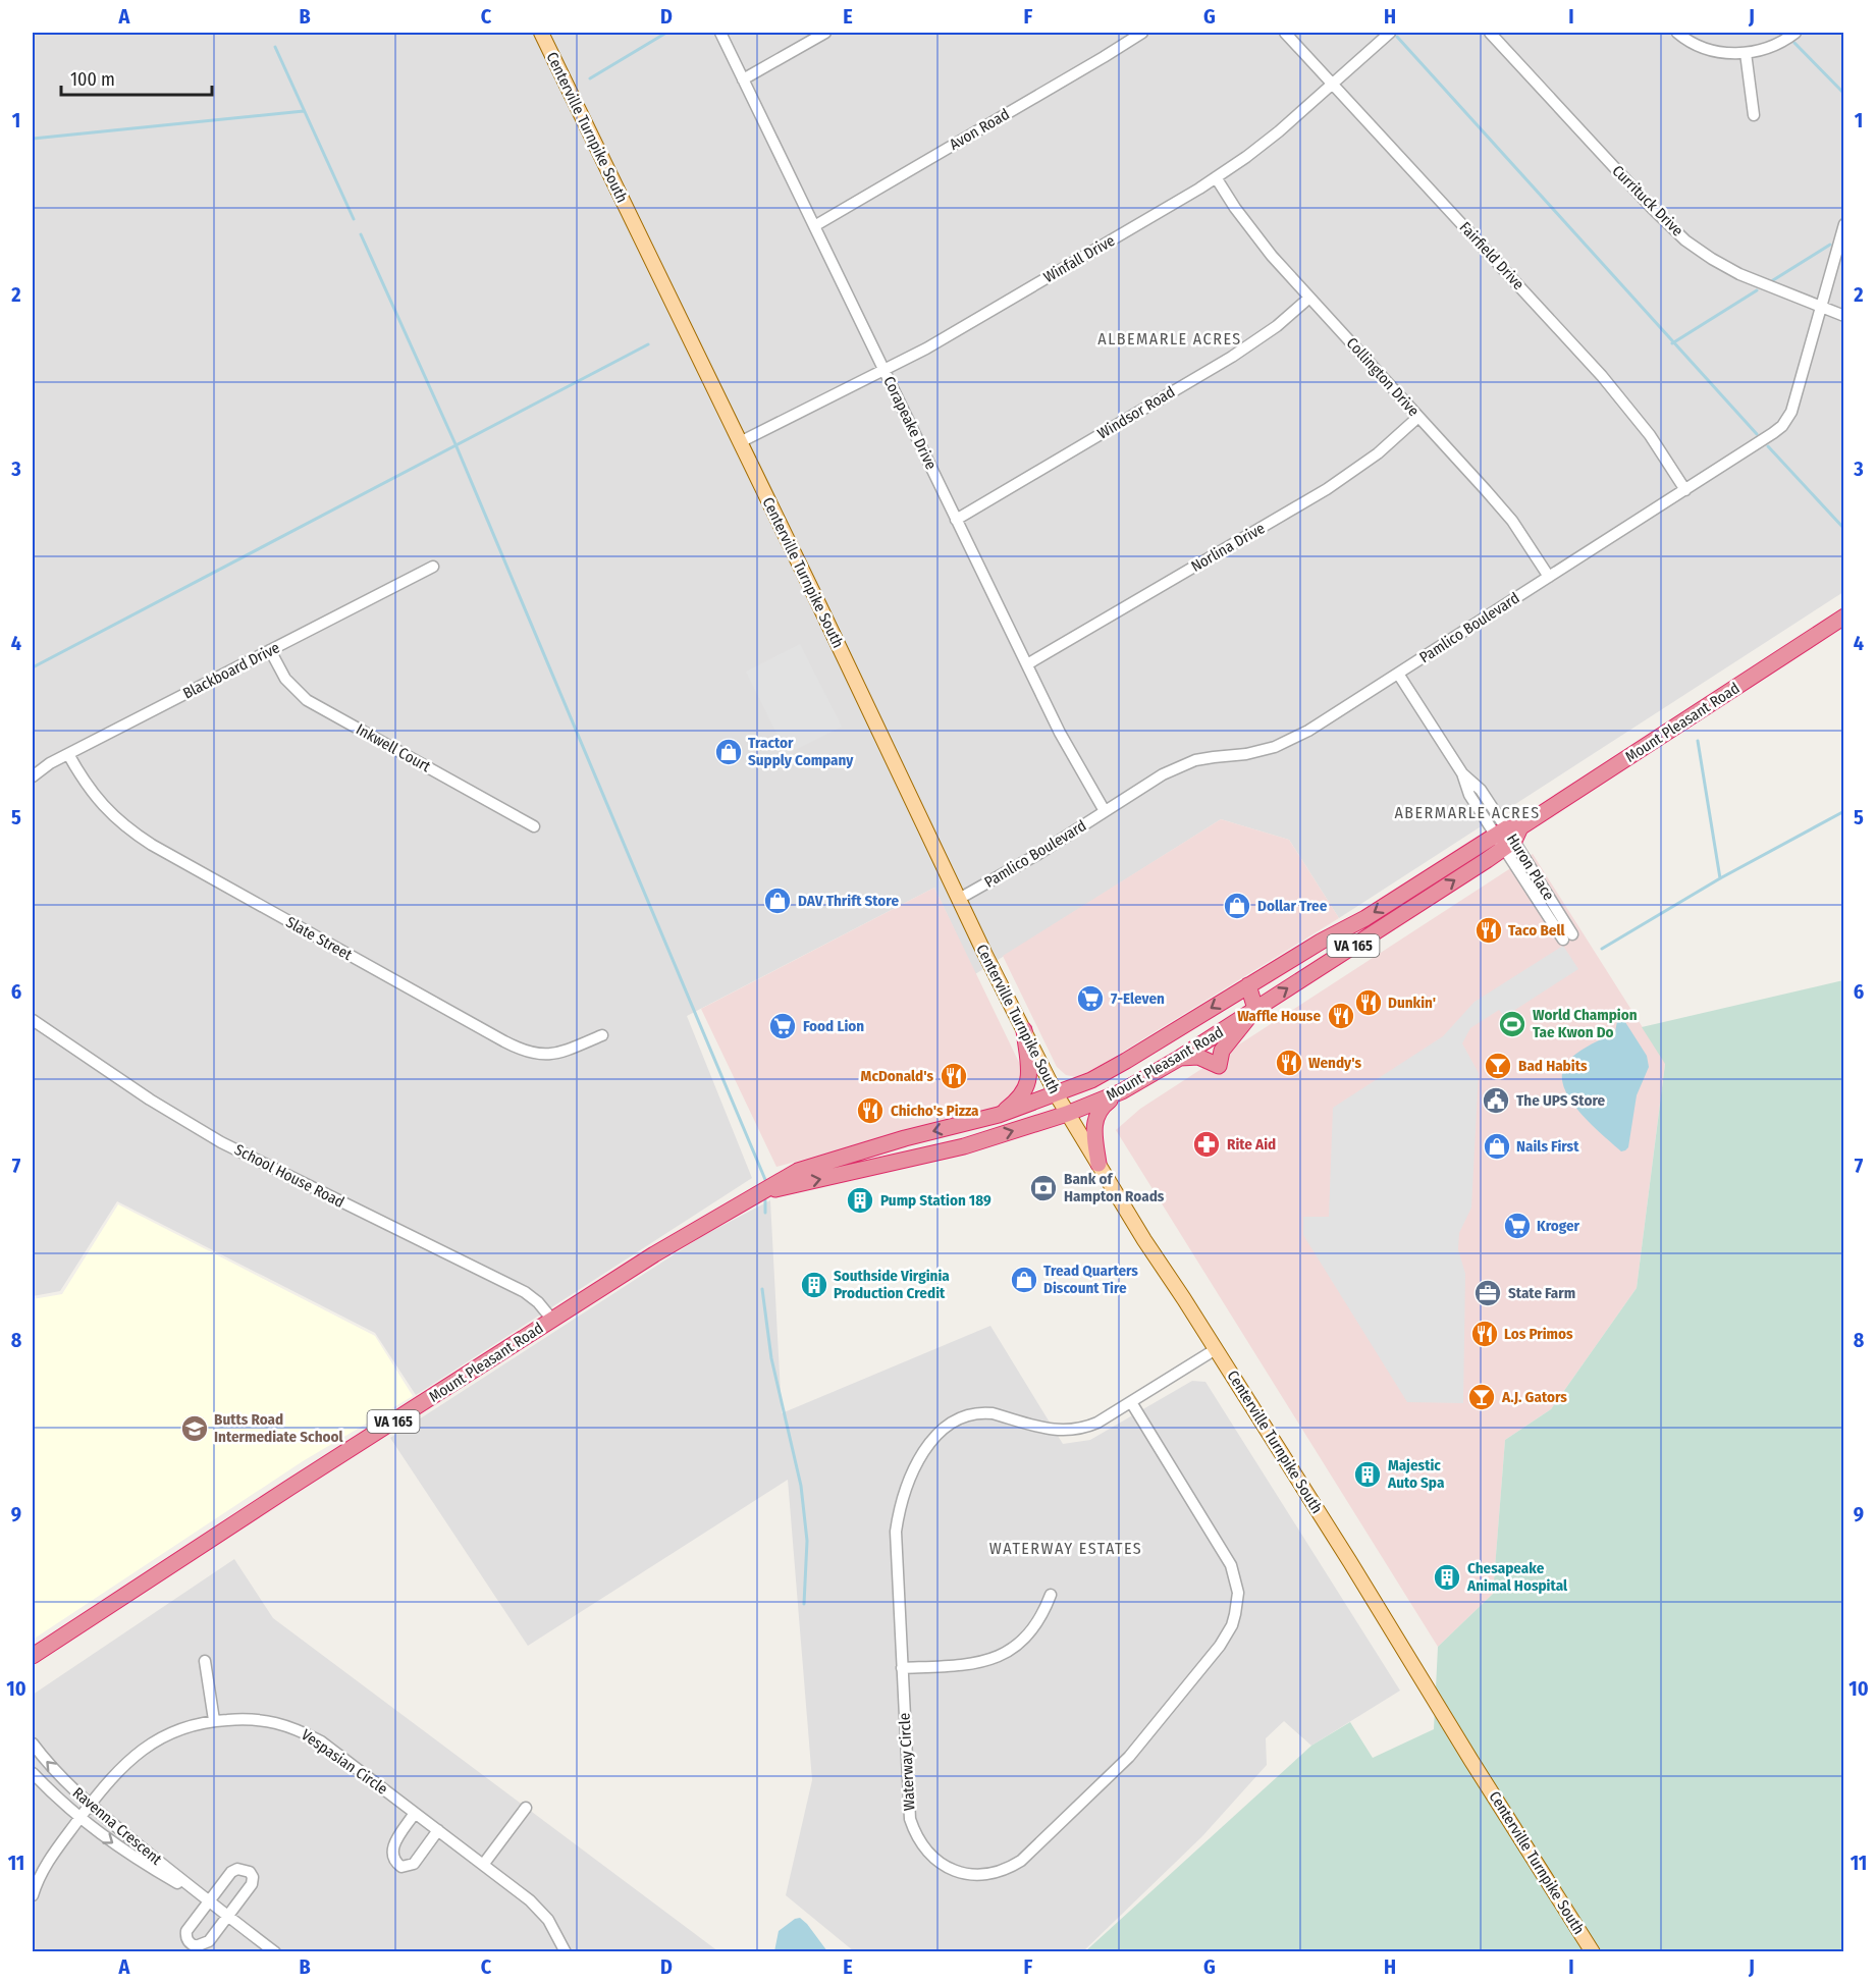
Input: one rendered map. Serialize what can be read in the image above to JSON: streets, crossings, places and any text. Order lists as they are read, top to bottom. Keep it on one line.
{"streets":{"highway":["Mount Pleasant Road","VA 165"],"main road":["Centerville Turnpike South"],"street":["Avon Road","Currituck Drive","Fairfield Drive","Winfall Drive","Collington Drive","Windsor Road","Corapeake Drive","Norlina Drive","Pamlico Boulevard","Blackboard Drive","Inkwell Court","Huron Place","Slate Street","School House Road","Vespasian Circle","Waterway Circle","Ravenna Crescent"]},"crossings":[["Centerville Turnpike South","Winfall Drive"],["Centerville Turnpike South","Pamlico Boulevard"],["Centerville Turnpike South","Mount Pleasant Road"],["Centerville Turnpike South","Waterway Circle"],["Avon Road","Corapeake Drive"],["Currituck Drive","Pamlico Boulevard"],["Fairfield Drive","Winfall Drive"],["Fairfield Drive","Pamlico Boulevard"],["Winfall Drive","Collington Drive"],["Winfall Drive","Corapeake Drive"],["Collington Drive","Windsor Road"],["Collington Drive","Norlina Drive"],["Collington Drive","Pamlico Boulevard"],["Windsor Road","Corapeake Drive"],["Corapeake Drive","Norlina Drive"],["Corapeake Drive","Pamlico Boulevard"],["Pamlico Boulevard","Huron Place"],["Blackboard Drive","Inkwell Court"],["Blackboard Drive","Slate Street"],["Mount Pleasant Road","Huron Place"],["Mount Pleasant Road","School House Road"],["Vespasian Circle","Ravenna Crescent"]],"districts":["ALBEMARLE ACRES","ABERMARLE ACRES","WATERWAY ESTATES"],"places":{"shop":["Tractor Supply Company","DAV Thrift Store","Dollar Tree","Nails First","Tread Quarters Discount Tire"],"restaurant":["Taco Bell","Dunkin'","Waffle House","Wendy's","McDonald's","Chicho's Pizza","Los Primos"],"supermarket":["7-Eleven","Food Lion","Kroger"],"sports":["World Champion Tae Kwon Do"],"bar":["Bad Habits","A.J. Gators"],"public building":["The UPS Store"],"pharmacy":["Rite Aid"],"bank":["Bank of Hampton Roads"],"building":["Pump Station 189","Southside Virginia Production Credit","Majestic Auto Spa","Chesapeake Animal Hospital"],"office":["State Farm"],"school or university":["Butts Road Intermediate School"]},"scale_bar":"100 m","grid":{"columns":["A","B","C","D","E","F","G","H","I","J"],"rows":["1","2","3","4","5","6","7","8","9","10","11"]}}
